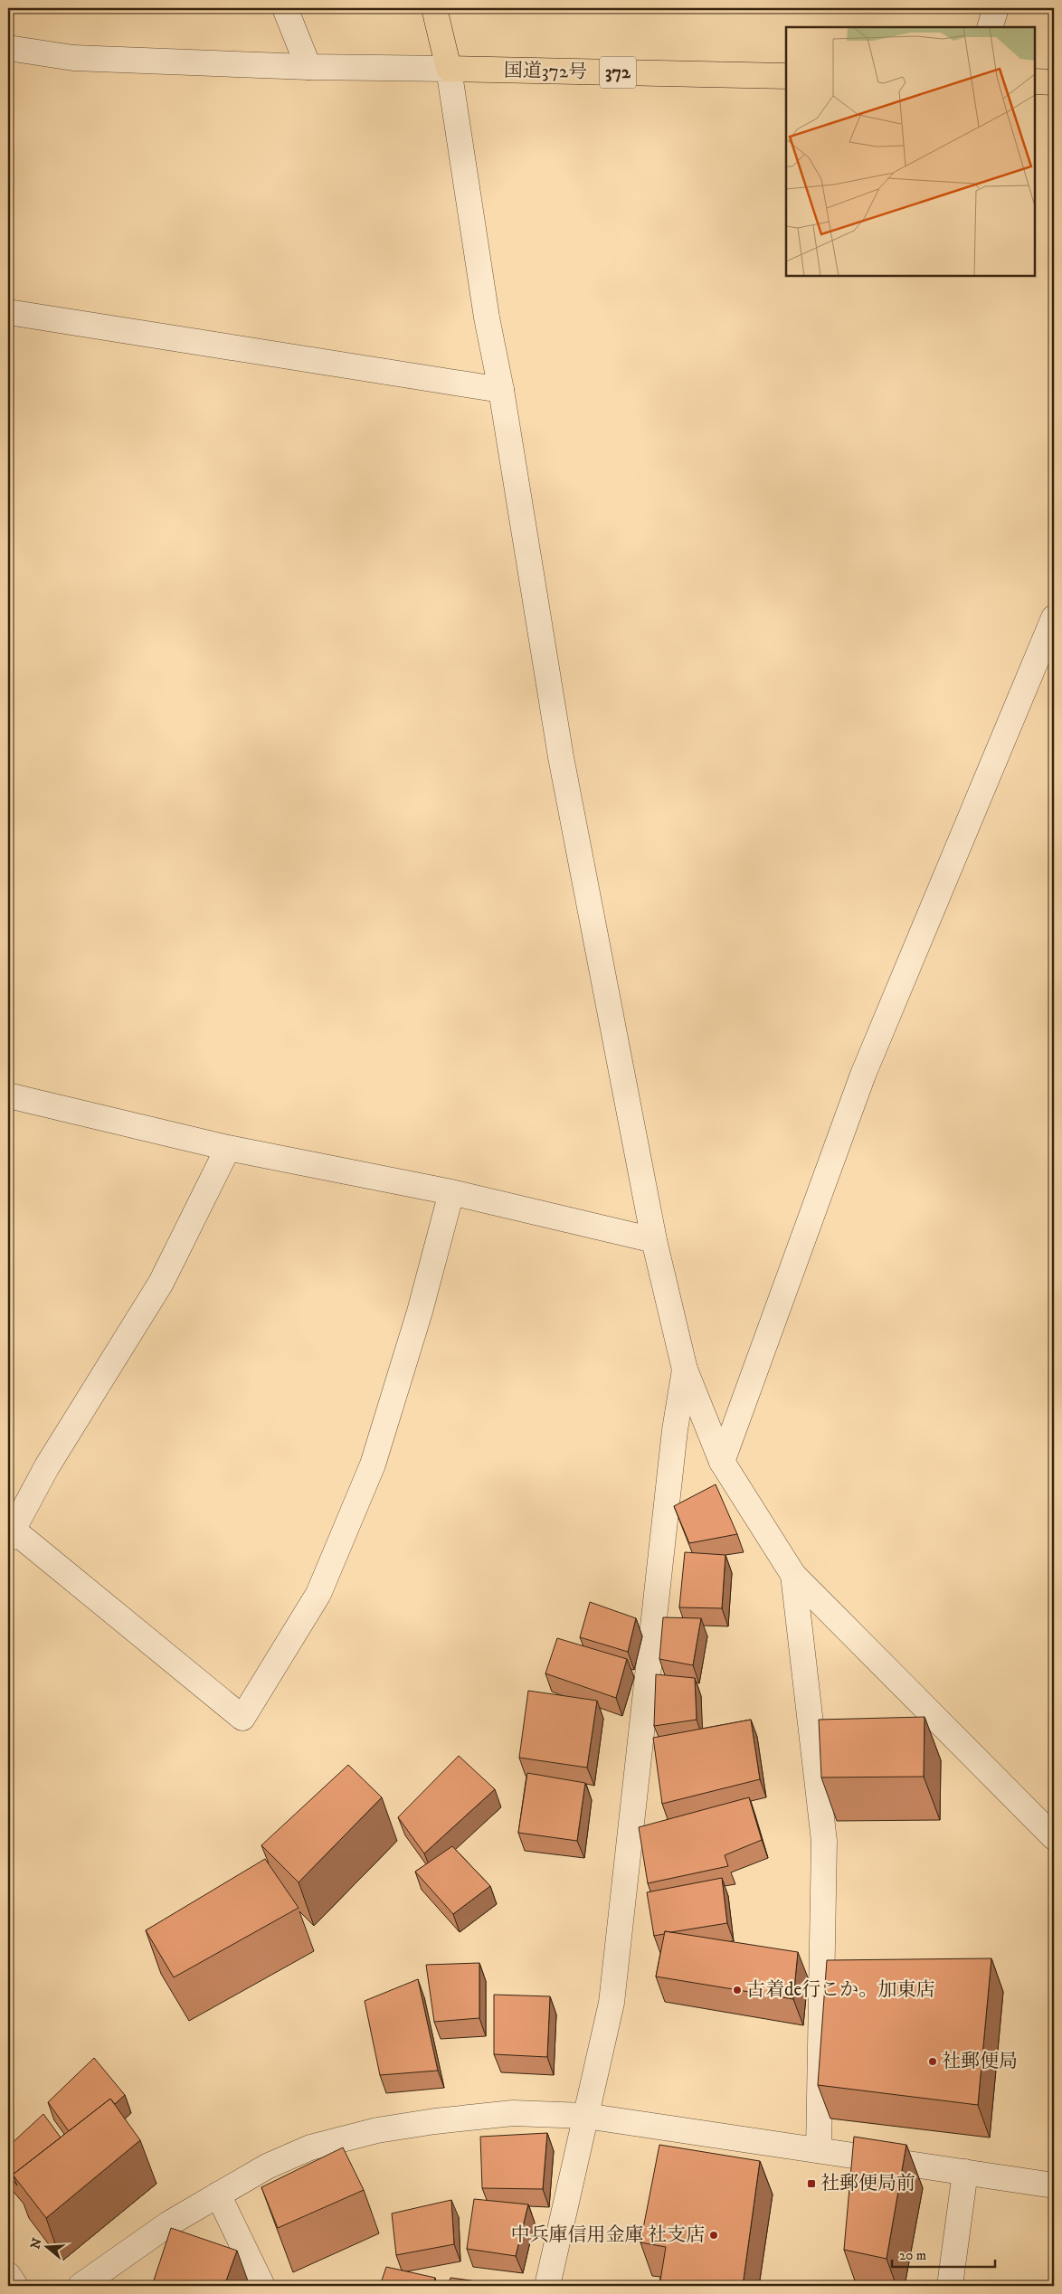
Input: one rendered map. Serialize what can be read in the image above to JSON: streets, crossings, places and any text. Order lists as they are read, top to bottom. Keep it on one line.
{"streets":{"highway":["国道372号","372"]},"places":{"other":["古着de行こか。加東店","社郵便局","中兵庫信用金庫 社支店"],"transit":["社郵便局前"]},"scale_bar":"20 m","north":"left"}
